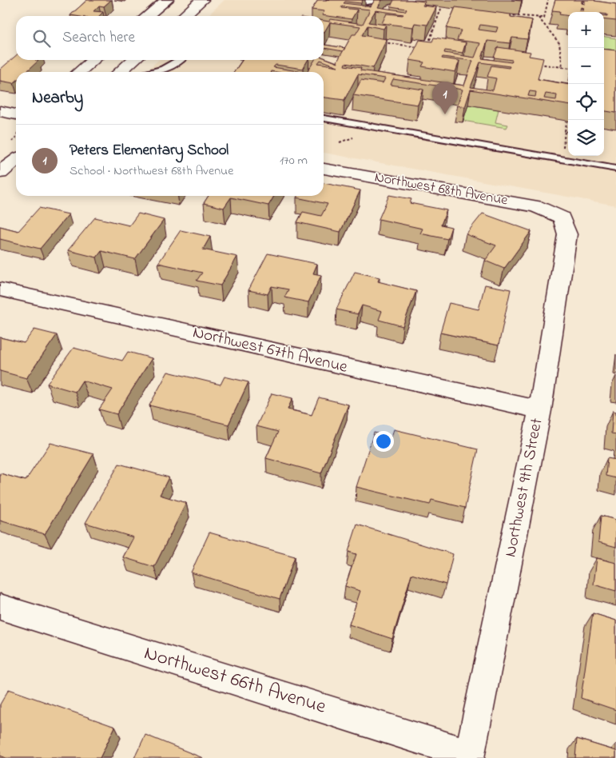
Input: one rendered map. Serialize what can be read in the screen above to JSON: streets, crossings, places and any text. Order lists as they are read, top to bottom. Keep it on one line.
{"streets":{"street":["Northwest 68th Avenue","Northwest 67th Avenue","Northwest 9th Street","Northwest 66th Avenue"]},"crossings":[["Northwest 68th Avenue","Northwest 9th Street"],["Northwest 67th Avenue","Northwest 9th Street"],["Northwest 9th Street","Northwest 66th Avenue"]],"page":{"map_buttons":["+","−"],"search":"Search here","heading":"Nearby","pins":"1","list":[{"mark":"1","name":"Peters Elementary School","note":"School · Northwest 68th Avenue","value":"170 m"}]}}
